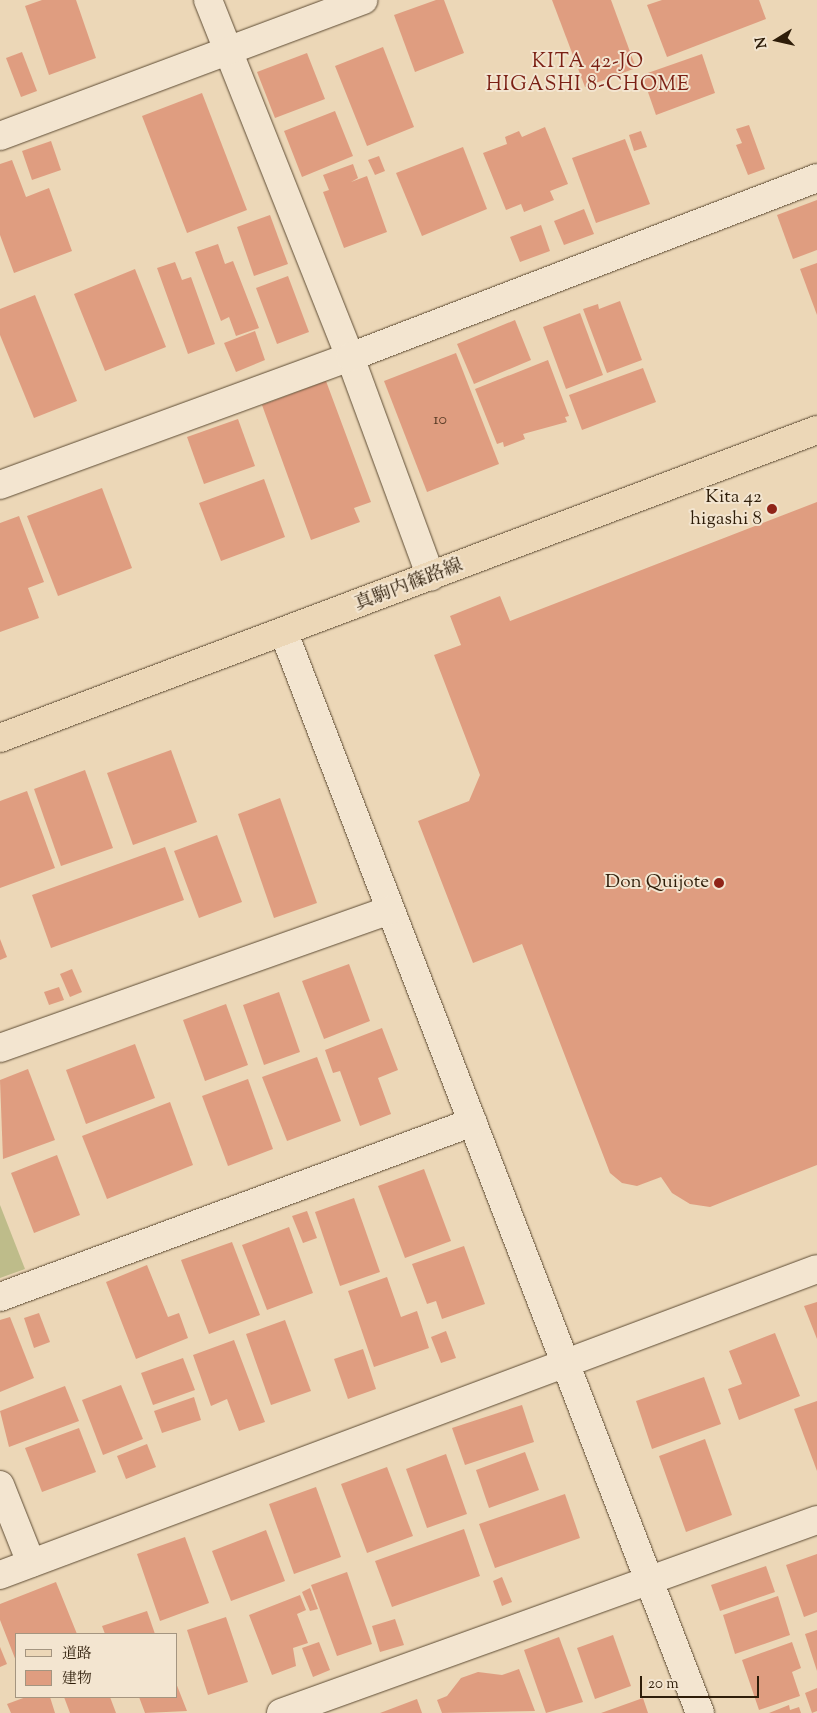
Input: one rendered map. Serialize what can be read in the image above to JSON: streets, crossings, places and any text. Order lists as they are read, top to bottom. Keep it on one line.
{"streets":{"main road":["真駒内篠路線"]},"districts":["KITA 42-JO HIGASHI 8-CHOME"],"places":["Kita 42 higashi 8","Don Quijote"],"house_numbers":["10"],"legend":["道路","建物"],"scale_bar":"20 m","north":"left"}
